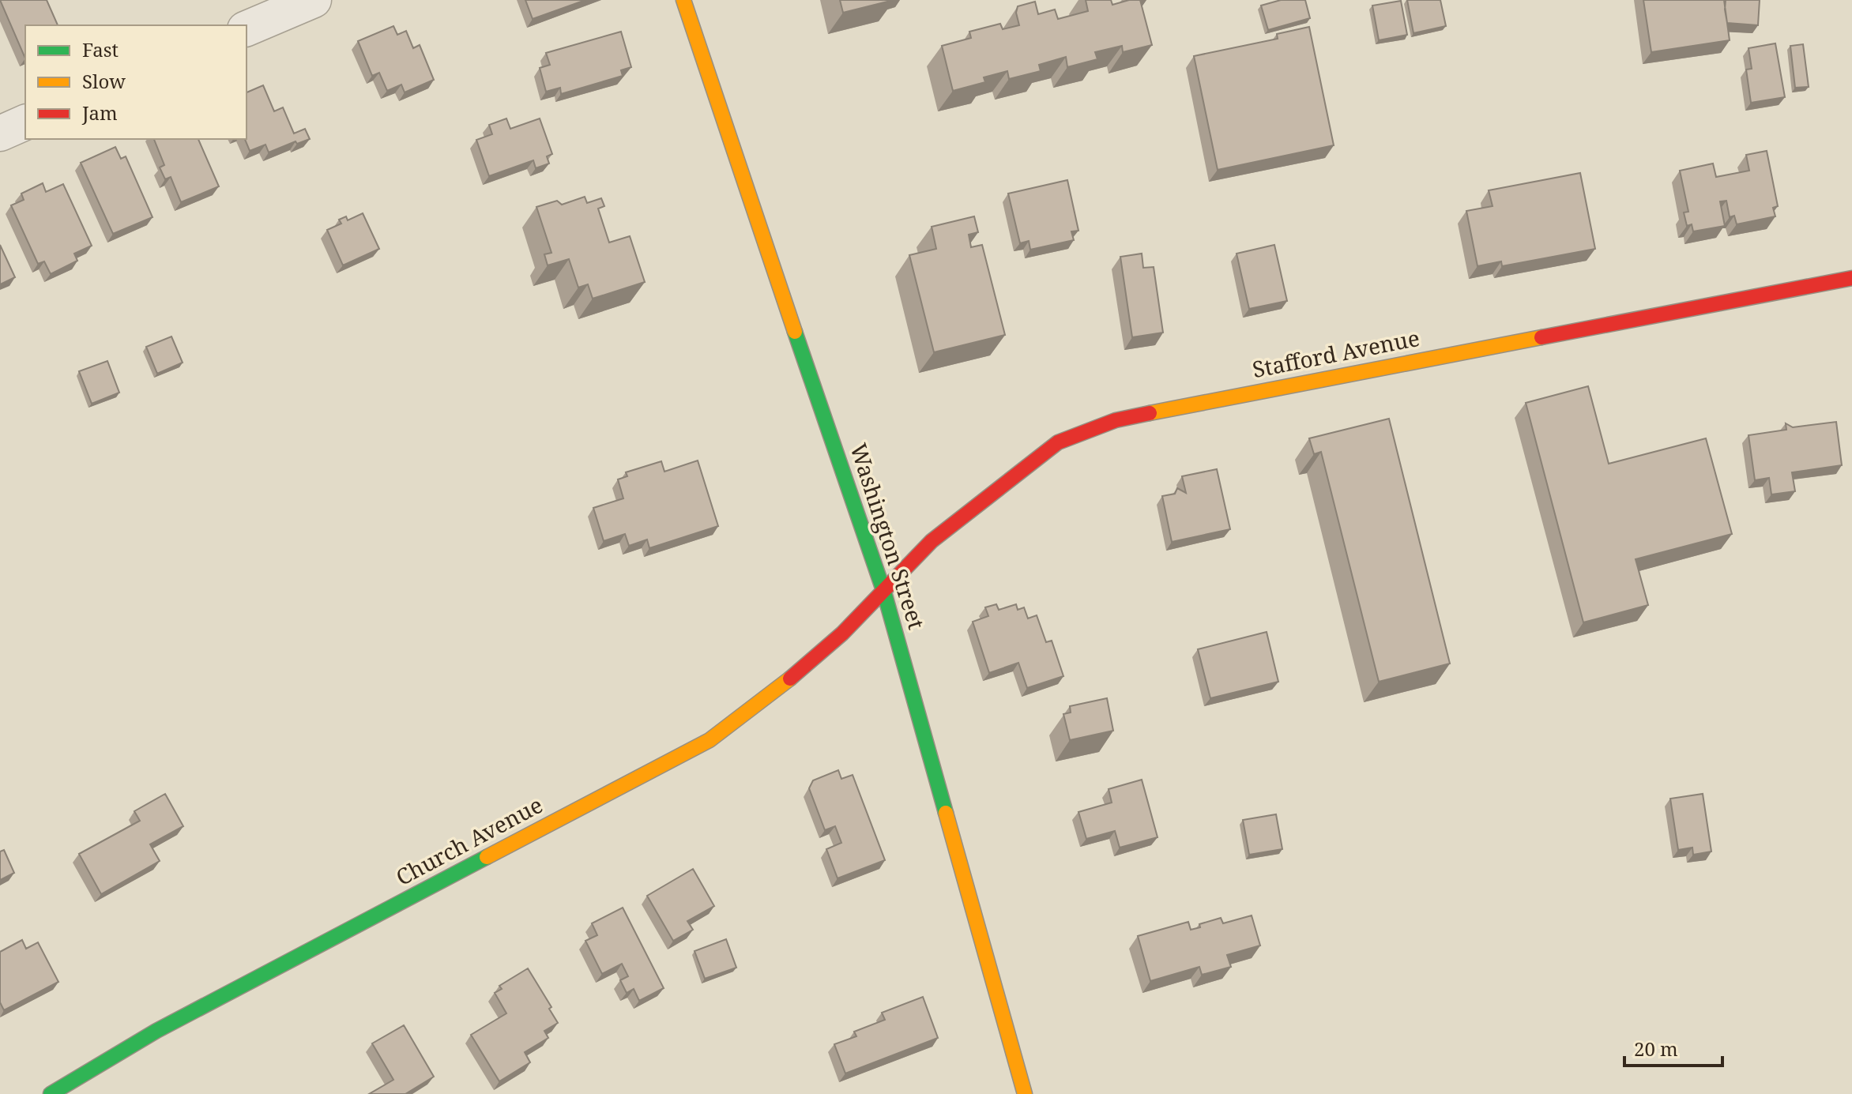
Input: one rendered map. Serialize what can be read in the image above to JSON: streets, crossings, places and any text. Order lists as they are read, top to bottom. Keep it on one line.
{"streets":{"main road":["Stafford Avenue","Washington Street","Church Avenue"]},"crossings":[["Stafford Avenue","Washington Street"],["Stafford Avenue","Church Avenue"],["Washington Street","Church Avenue"]],"legend":["Fast","Slow","Jam"],"scale_bar":"20 m"}
